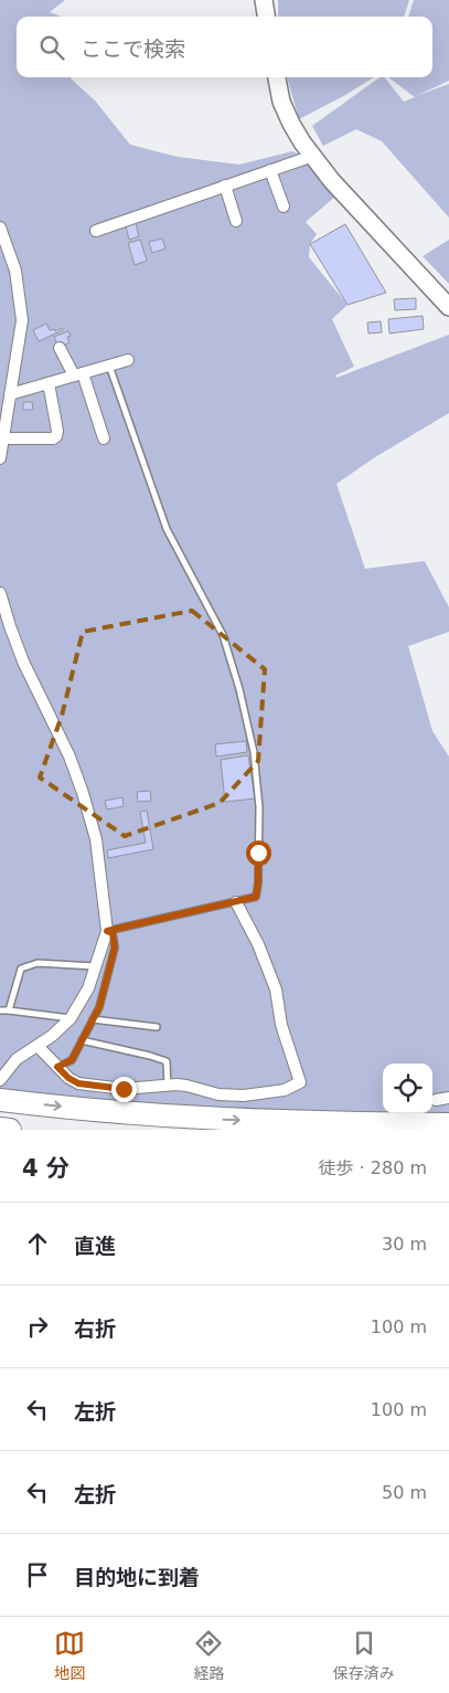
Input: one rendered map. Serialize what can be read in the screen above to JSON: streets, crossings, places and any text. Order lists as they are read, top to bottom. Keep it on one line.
{"page":{"search":"ここで検索","heading":["4 分","徒歩 · 280 m"],"list":[["直進","30 m"],["右折","100 m"],["左折","100 m"],["左折","50 m"],"目的地に到着"],"nav":["地図","経路","保存済み"]}}
